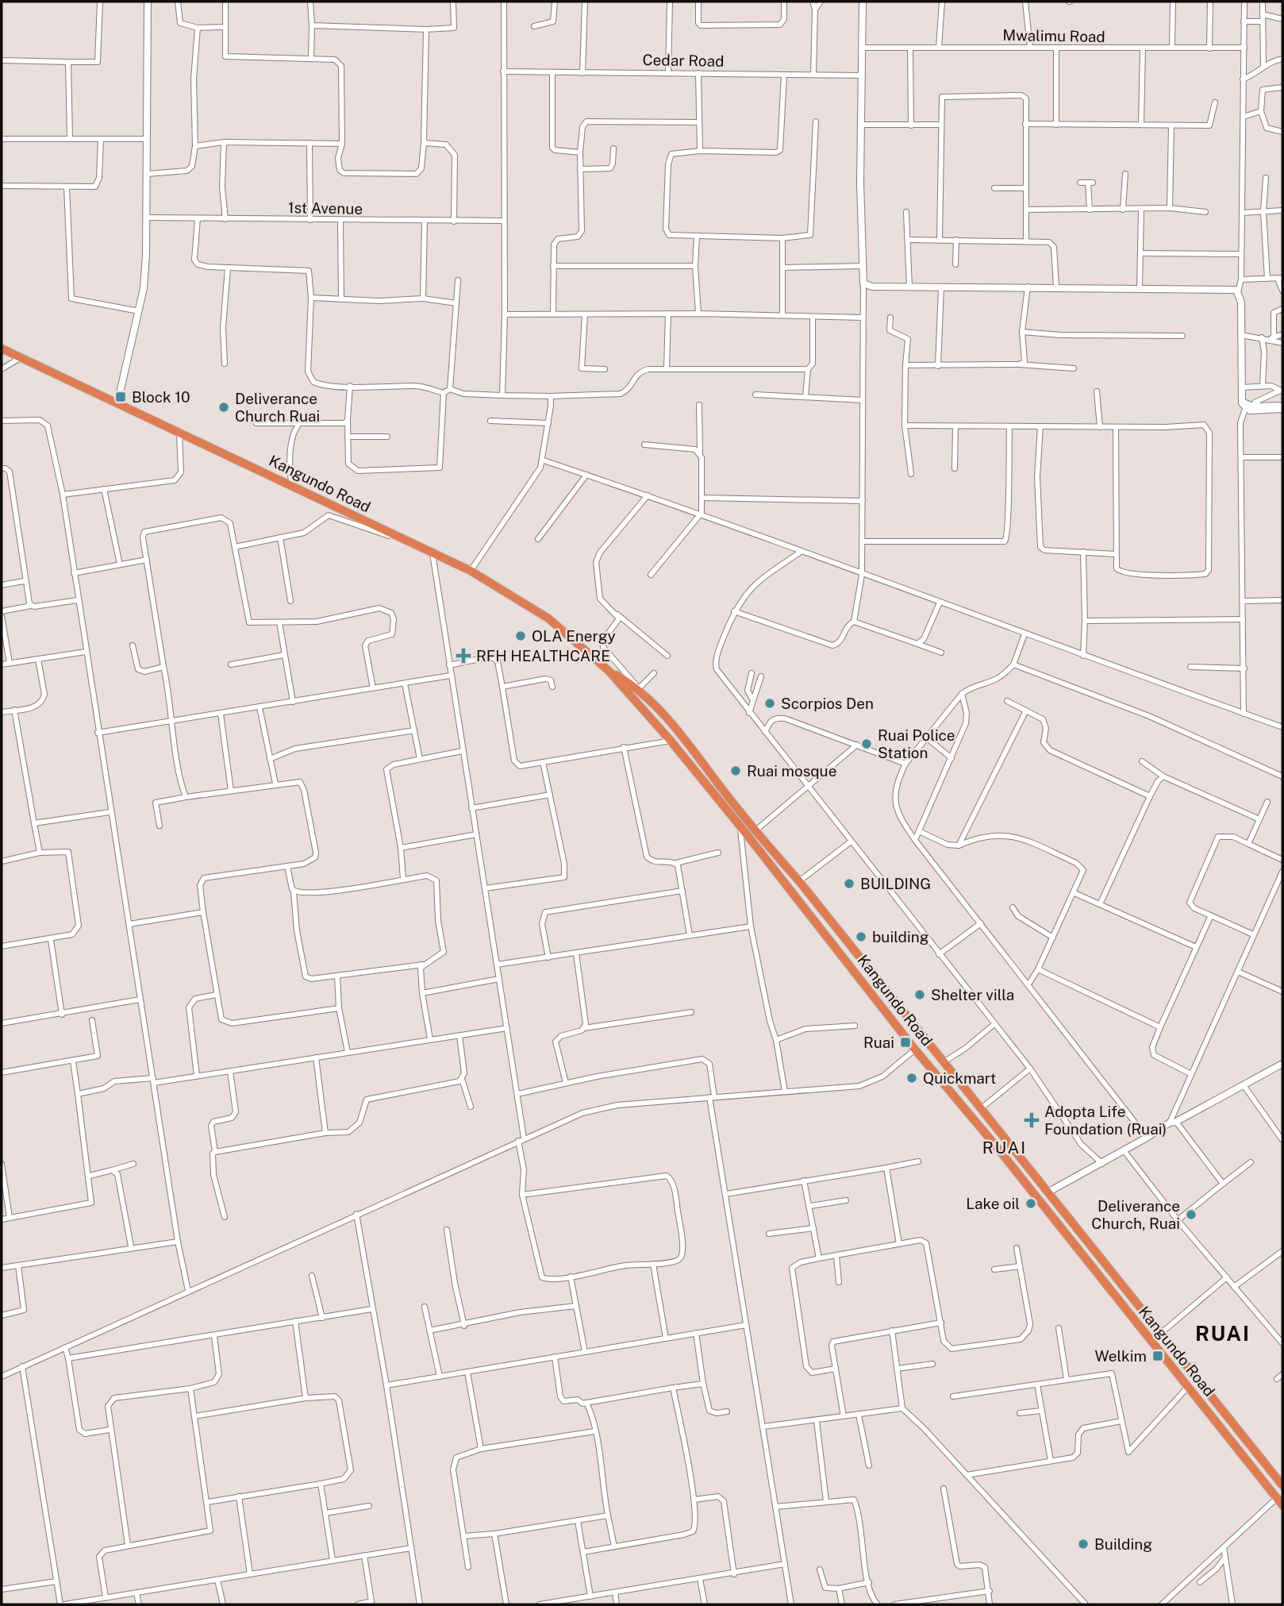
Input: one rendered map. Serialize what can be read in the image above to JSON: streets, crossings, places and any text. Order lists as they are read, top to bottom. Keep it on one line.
{"streets":{"highway":["Kangundo Road"],"street":["Mwalimu Road","Cedar Road","1st Avenue"]},"districts":["RUAI","RUAI"],"places":{"transit":["Block 10","Ruai","Welkim"],"other":["Deliverance Church Ruai","OLA Energy","Scorpios Den","Ruai Police Station","Ruai mosque","BUILDING","building","Shelter villa","Quickmart","Lake oil","Deliverance Church, Ruai","Building"],"health":["RFH HEALTHCARE","Adopta Life Foundation (Ruai)"]}}
